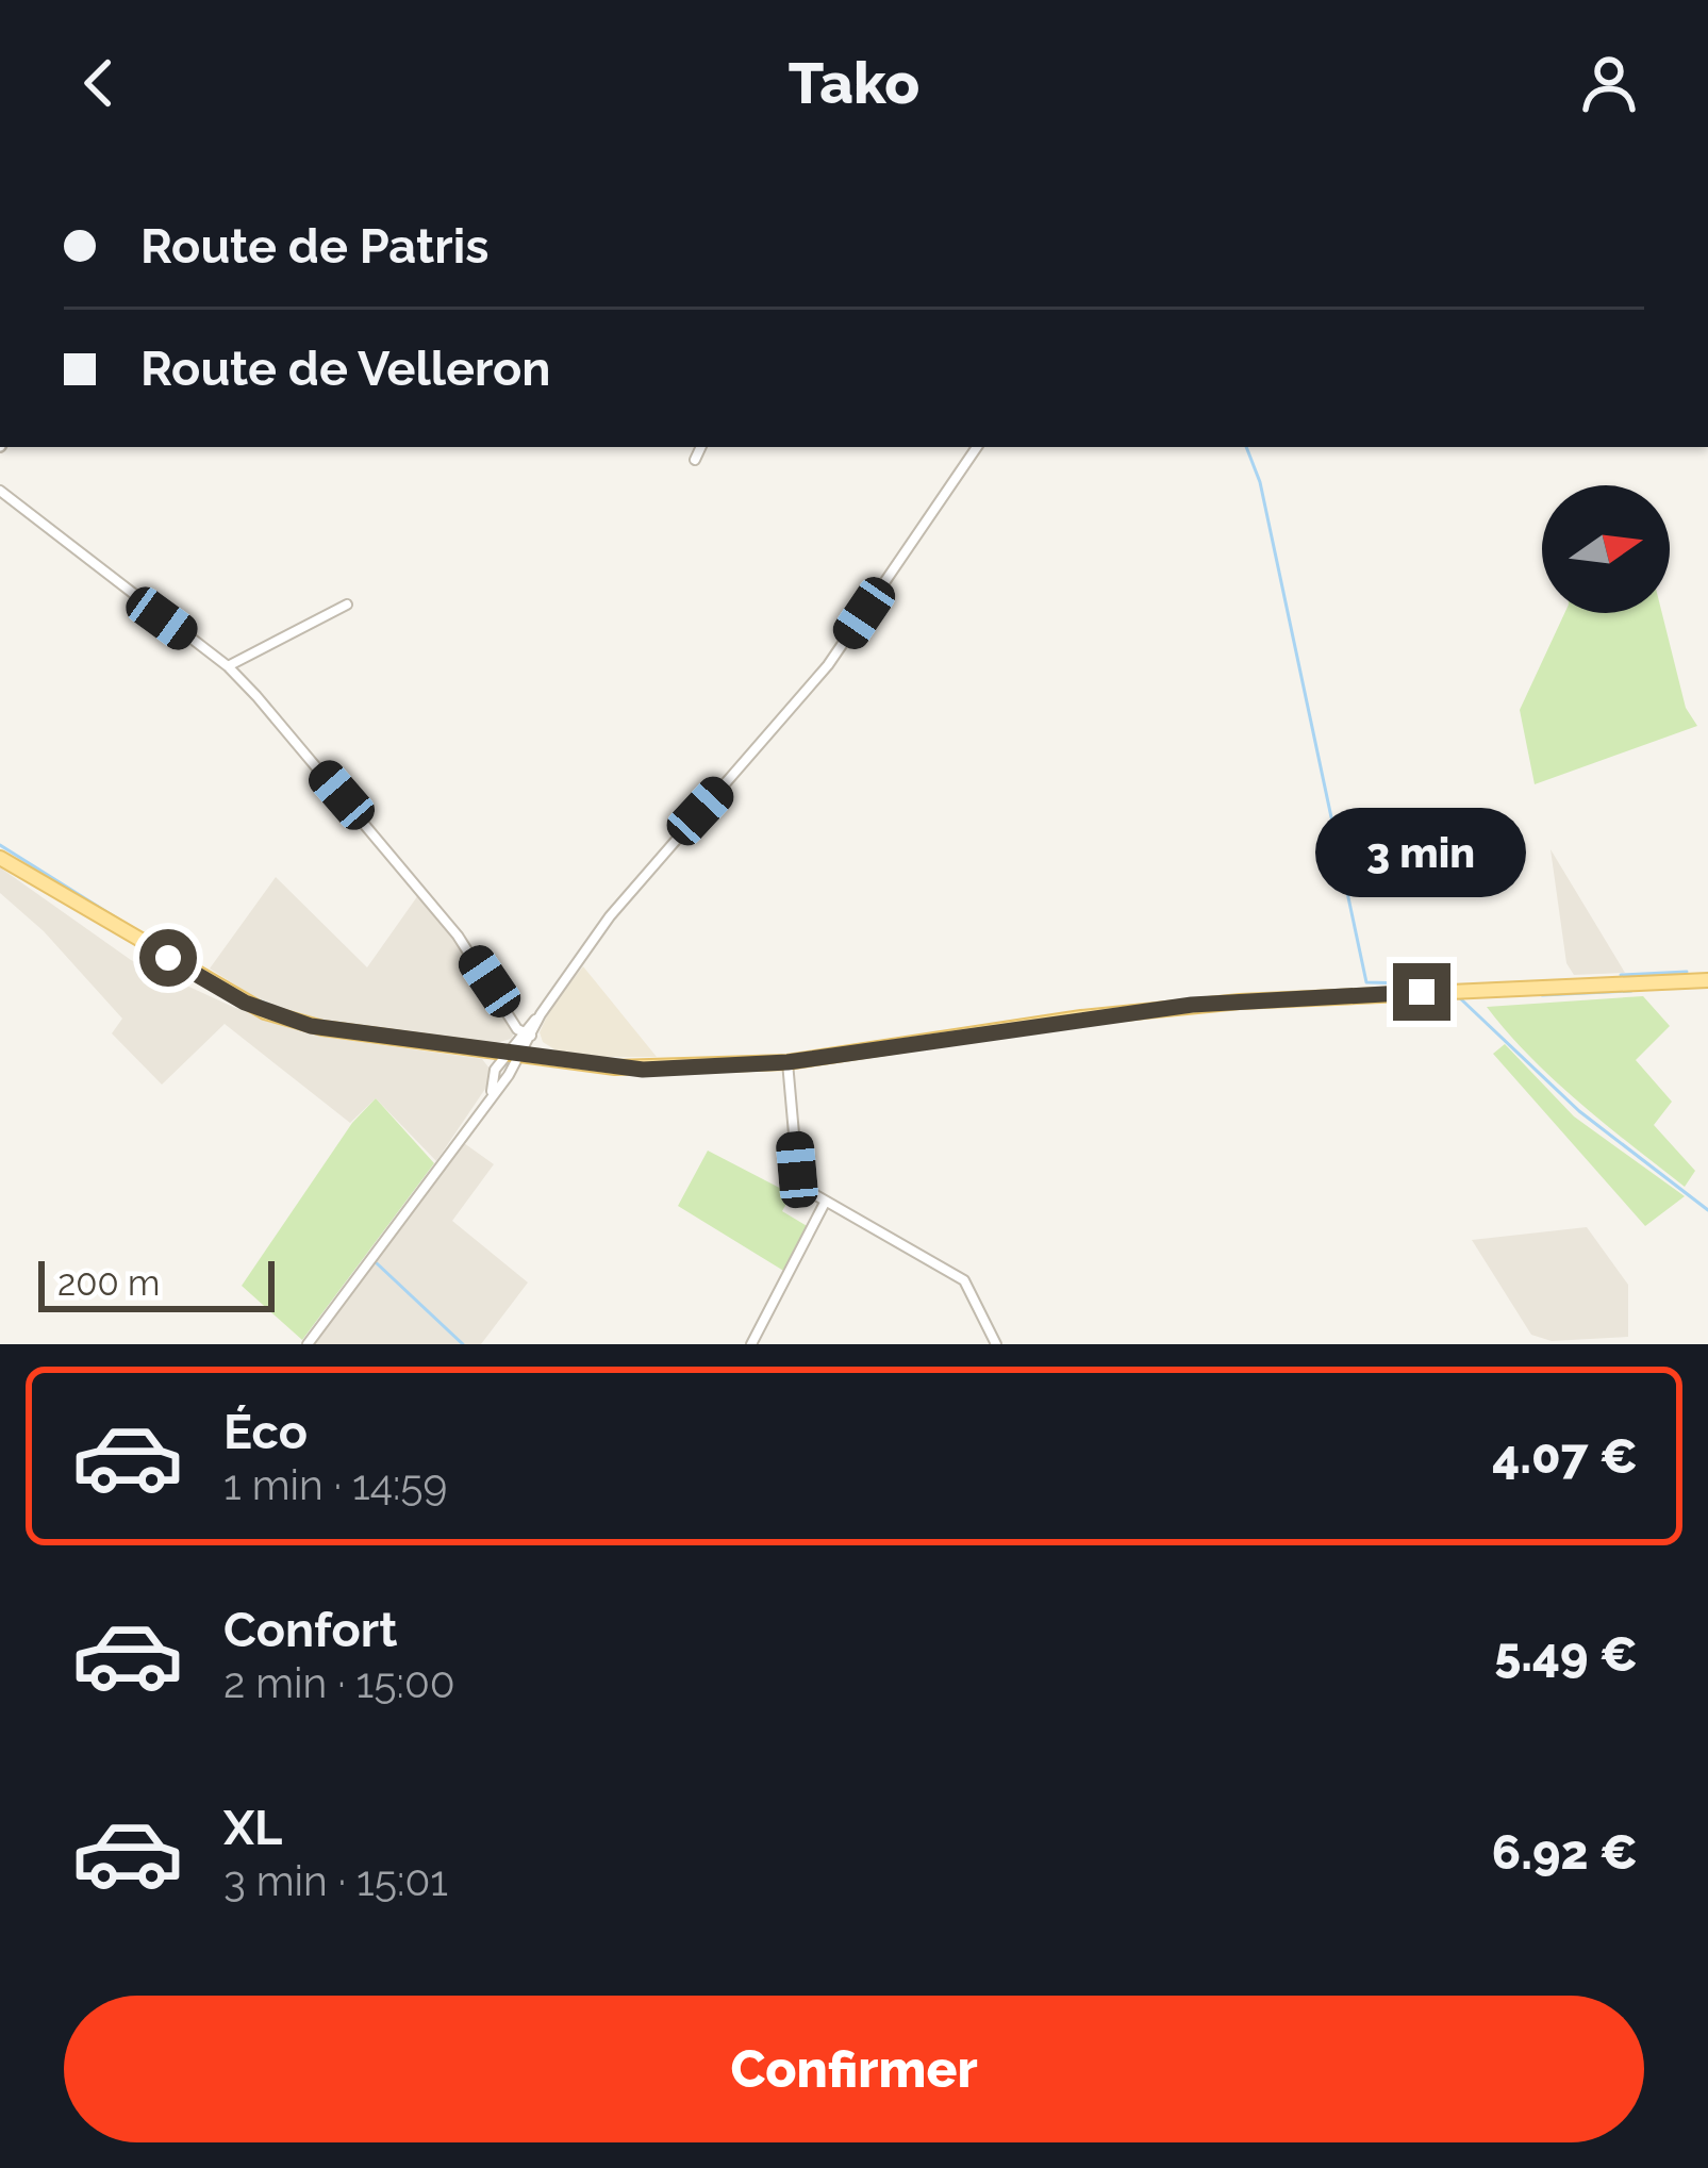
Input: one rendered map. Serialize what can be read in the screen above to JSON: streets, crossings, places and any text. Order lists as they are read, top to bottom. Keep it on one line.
{"scale_bar":"200 m","north":"right","page":{"header":"Tako","banner":["Route de Patris","Route de Velleron"],"bubble":"3 min","scale":"200 m","list":[{"name":"Éco","note":"1 min · 14:59","value":"4.07 €"},{"name":"Confort","note":"2 min · 15:00","value":"5.49 €"},{"name":"XL","note":"3 min · 15:01","value":"6.92 €"}],"buttons":"Confirmer"}}
